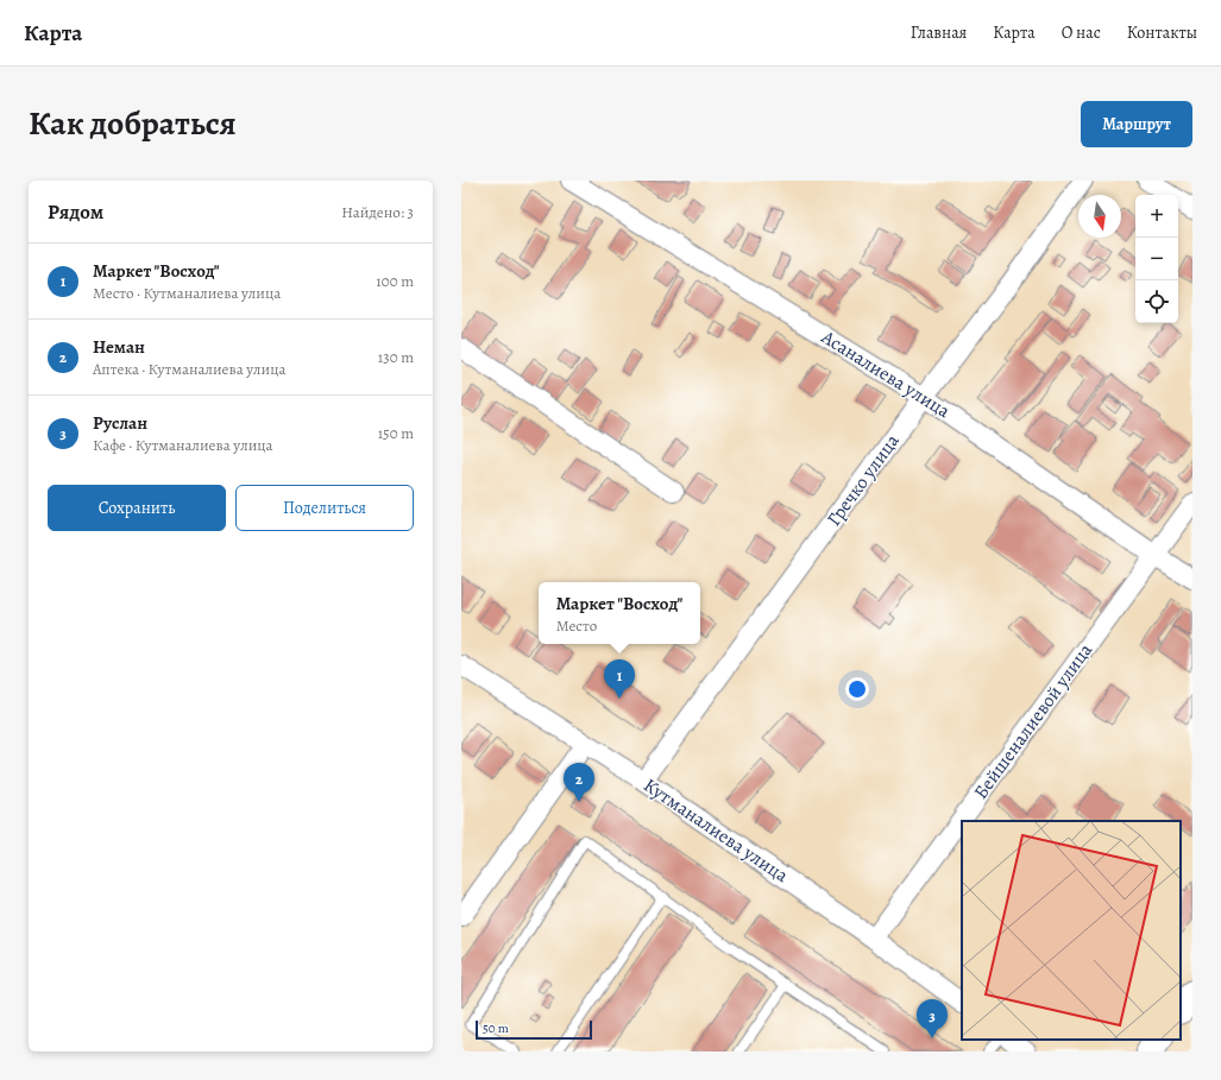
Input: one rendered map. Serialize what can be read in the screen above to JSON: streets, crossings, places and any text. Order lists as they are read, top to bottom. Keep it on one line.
{"streets":{"street":["Асаналиева улица","Гречко улица","Бейшеналиевой улица","Кутманалиева улица"]},"crossings":[["Асаналиева улица","Гречко улица"],["Асаналиева улица","Бейшеналиевой улица"],["Гречко улица","Кутманалиева улица"],["Бейшеналиевой улица","Кутманалиева улица"]],"scale_bar":"50 m","north":"bottom","page":{"header":"Карта","nav":["Главная","Карта","О нас","Контакты"],"title":"Как добраться","buttons":["Маршрут",["Сохранить","Поделиться"]],"heading":["Рядом","Найдено: 3"],"map_buttons":["+","−"],"list":[{"mark":"1","name":"Маркет \"Восход\"","note":"Место · Кутманалиева улица","value":"100 m"},{"mark":"2","name":"Неман","note":"Аптека · Кутманалиева улица","value":"130 m"},{"mark":"3","name":"Руслан","note":"Кафе · Кутманалиева улица","value":"150 m"}],"popup":["Маркет \"Восход\"","Место"],"pins":["1","2","3"],"scale":"50 m"}}
